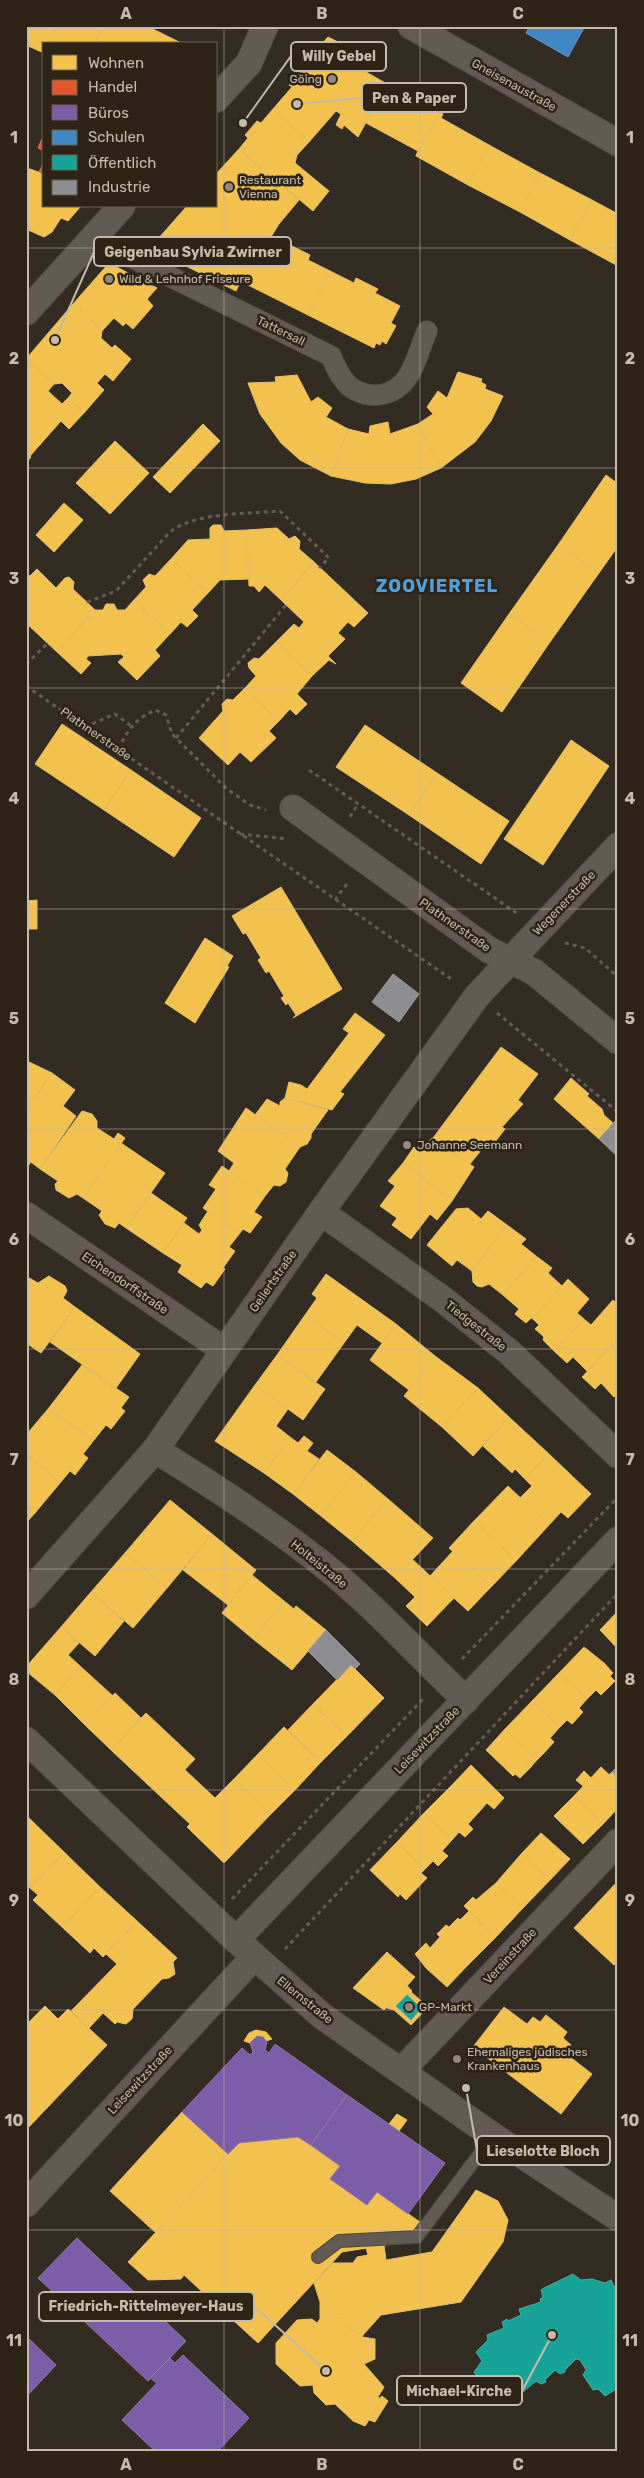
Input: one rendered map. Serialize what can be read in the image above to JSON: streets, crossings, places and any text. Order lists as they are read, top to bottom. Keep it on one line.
{"streets":{"street":["Gneisenaustraße","Tattersall","Plathnerstraße","Wegenerstraße","Gellertstraße","Eichendorffstraße","Tiedgestraße","Holteistraße","Leisewitzstraße","Vereinstraße","Ellernstraße"]},"crossings":[["Plathnerstraße","Wegenerstraße"],["Plathnerstraße","Gellertstraße"],["Wegenerstraße","Gellertstraße"],["Gellertstraße","Eichendorffstraße"],["Gellertstraße","Tiedgestraße"],["Gellertstraße","Holteistraße"],["Holteistraße","Leisewitzstraße"],["Leisewitzstraße","Ellernstraße"],["Vereinstraße","Ellernstraße"]],"districts":["ZOOVIERTEL"],"places":["Göing","Pen & Paper","Willy Gebel","Restaurant Vienna","Wild & Lehnhof Friseure","Geigenbau Sylvia Zwirner","Johanne Seemann","GP-Markt","Ehemaliges jüdisches Krankenhaus","Lieselotte Bloch","Michael-Kirche","Friedrich-Rittelmeyer-Haus"],"legend":["Wohnen","Handel","Büros","Schulen","Öffentlich","Industrie"],"grid":{"columns":["A","B","C"],"rows":["1","2","3","4","5","6","7","8","9","10","11"]}}
